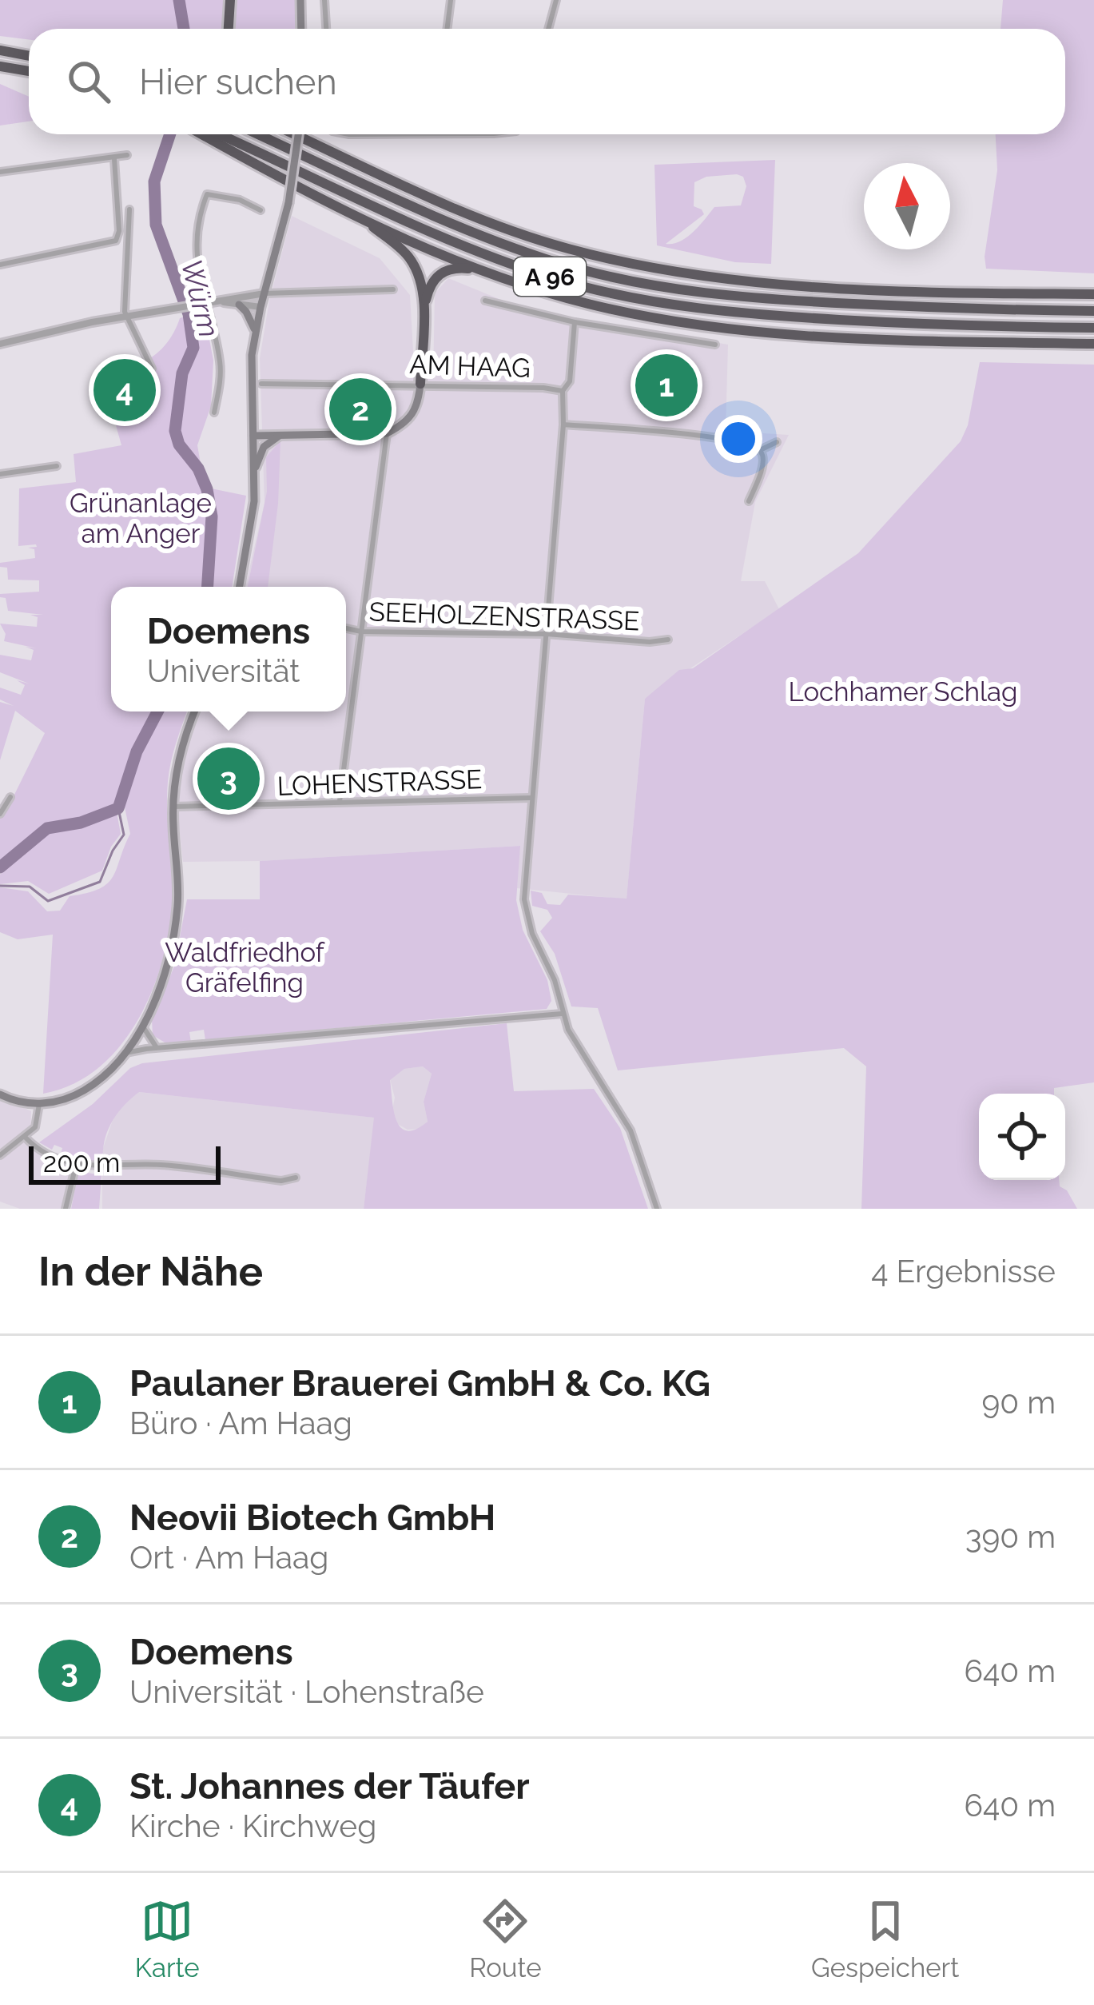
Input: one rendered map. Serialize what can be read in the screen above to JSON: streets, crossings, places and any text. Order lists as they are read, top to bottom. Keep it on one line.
{"streets":{"highway":["A 96"],"street":["AM HAAG","SEEHOLZENSTRASSE","LOHENSTRASSE"]},"water":["Würm"],"parks":["Grünanlage am Anger","Lochhamer Schlag","Waldfriedhof Gräfelfing"],"scale_bar":"200 m","north":"top","page":{"search":"Hier suchen","pins":["1","4","2","3"],"popup":["Doemens","Universität"],"scale":"200 m","heading":["In der Nähe","4 Ergebnisse"],"list":[{"mark":"1","name":"Paulaner Brauerei GmbH & Co. KG","note":"Büro · Am Haag","value":"90 m"},{"mark":"2","name":"Neovii Biotech GmbH","note":"Ort · Am Haag","value":"390 m"},{"mark":"3","name":"Doemens","note":"Universität · Lohenstraße","value":"640 m"},{"mark":"4","name":"St. Johannes der Täufer","note":"Kirche · Kirchweg","value":"640 m"}],"nav":["Karte","Route","Gespeichert"]}}
